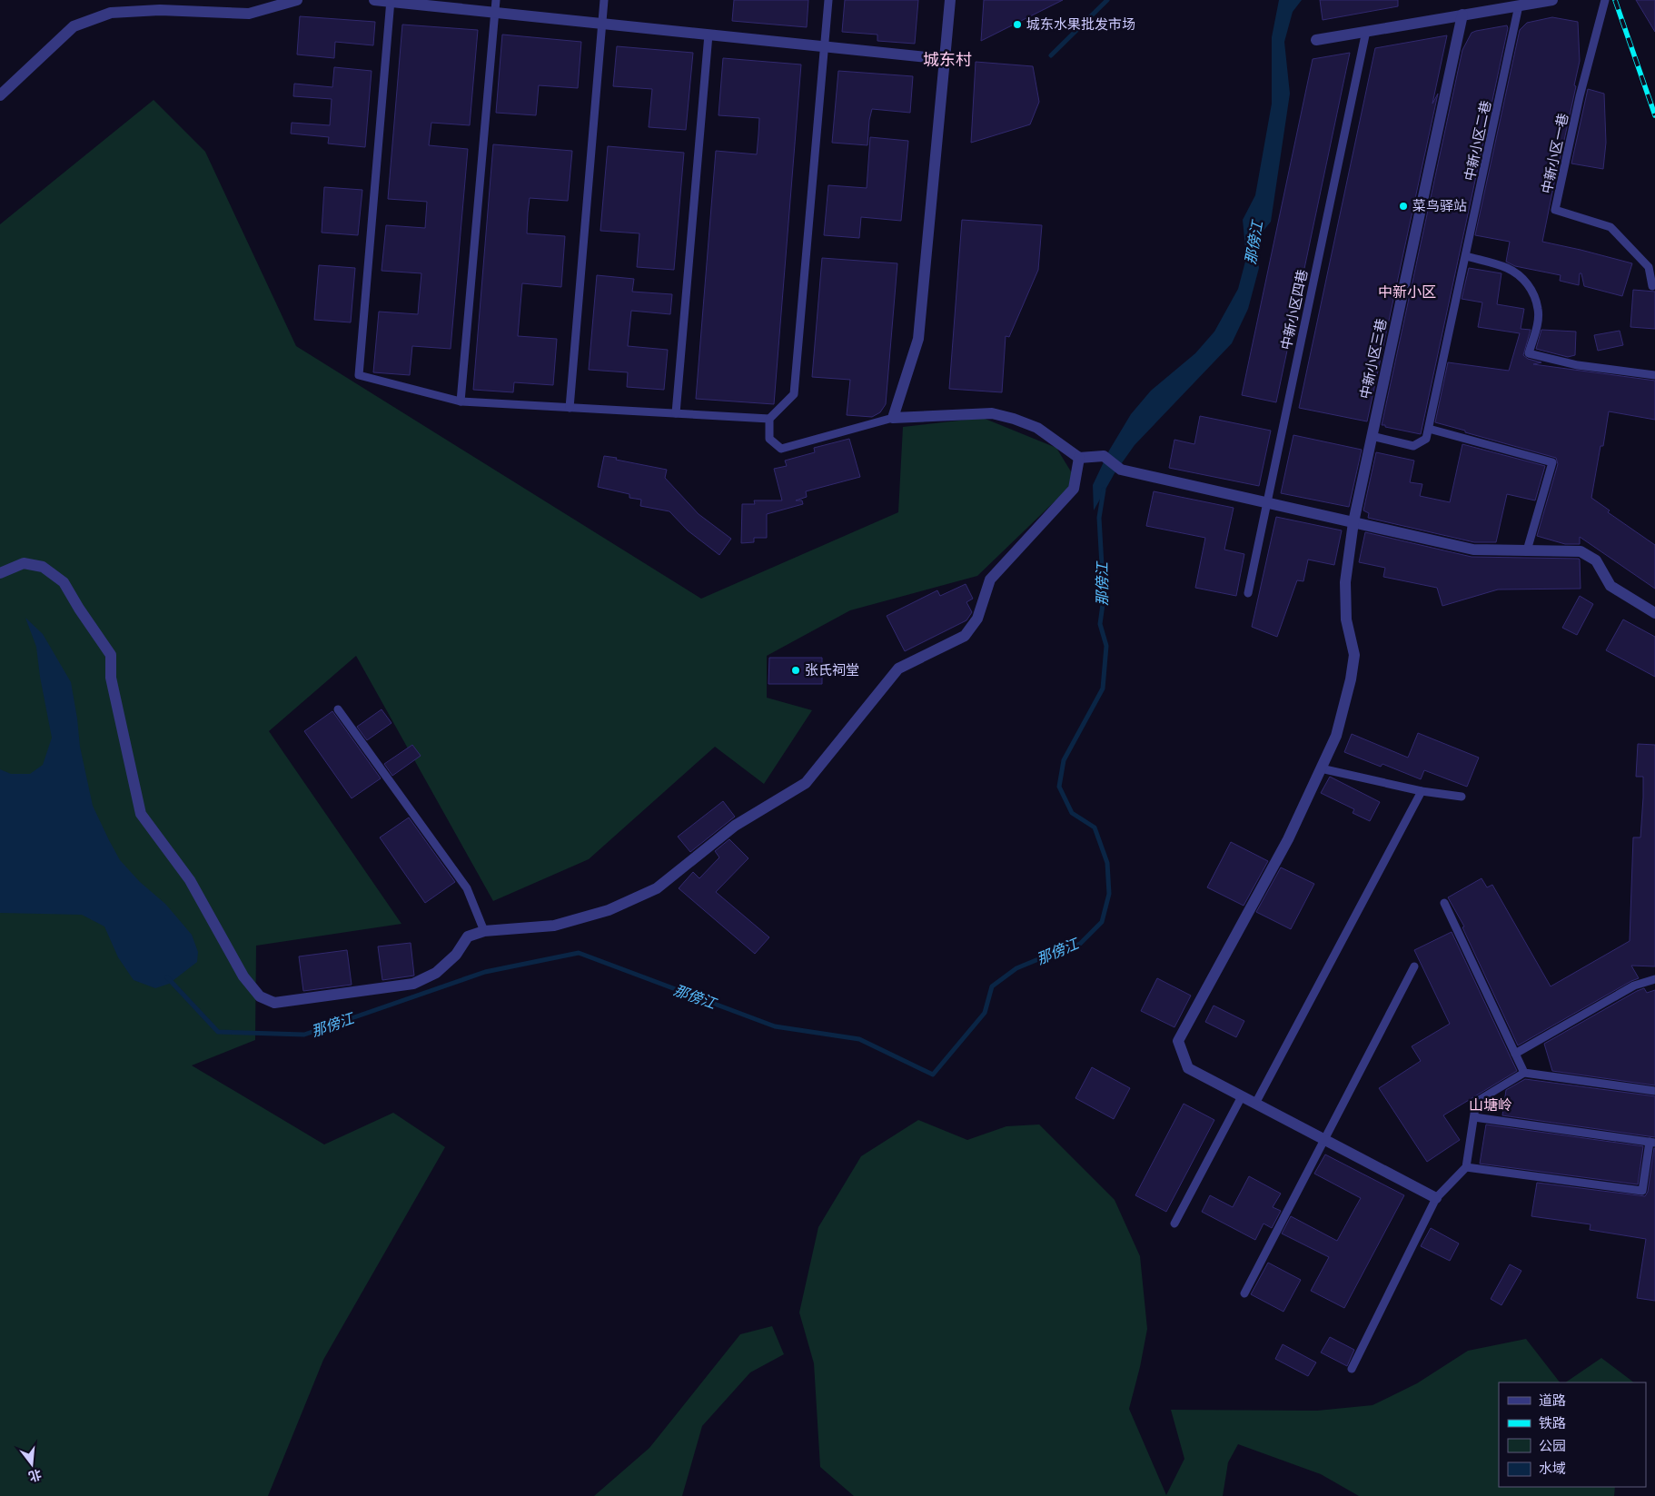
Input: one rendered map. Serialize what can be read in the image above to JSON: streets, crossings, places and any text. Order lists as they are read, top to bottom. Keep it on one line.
{"streets":{"street":["中新小区三巷"],"lane":["中新小区二巷","中新小区一巷","中新小区四巷"]},"crossings":[["中新小区二巷","中新小区三巷"]],"districts":["城东村","中新小区","山塘岭"],"water":["那傍江"],"places":["城东水果批发市场","菜鸟驿站","张氏祠堂"],"legend":["道路","铁路","公园","水域"],"north":"bottom"}
